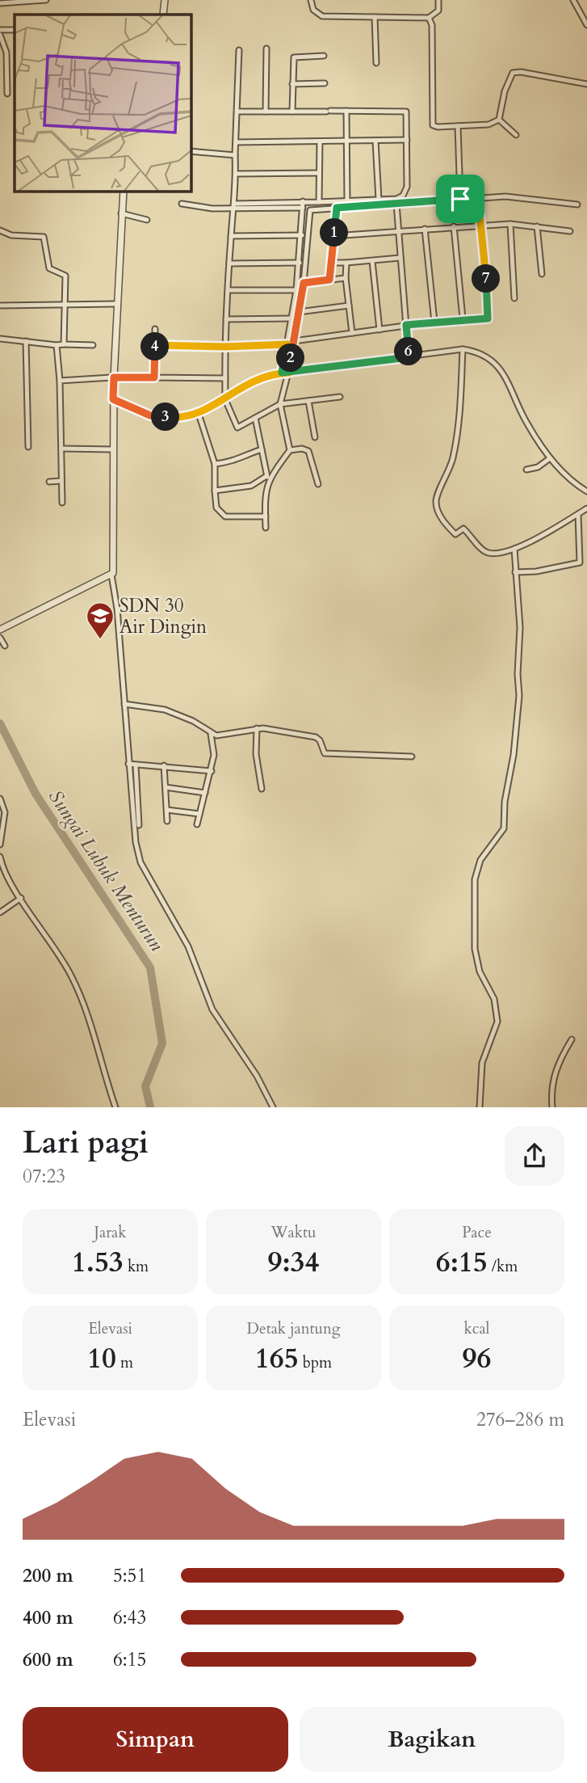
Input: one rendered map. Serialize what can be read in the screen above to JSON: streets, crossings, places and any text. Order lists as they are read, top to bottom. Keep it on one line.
{"water":["Sungai Lubuk Menturun"],"places":{"school or university":["SDN 30 Air Dingin"]},"page":{"pins":["1","7","4","6","2","3"],"heading":["Lari pagi","07:23"],"stats":[["Jarak","1.53 km"],["Waktu","9:34"],["Pace","6:15 /km"],["Elevasi","10 m"],["Detak jantung","165 bpm"],["kcal","96"]],"chart":["Elevasi","276–286 m"],"list":[{"name":"200 m","note":"5:51"},{"name":"400 m","note":"6:43"},{"name":"600 m","note":"6:15"}],"buttons":["Simpan","Bagikan"]}}
